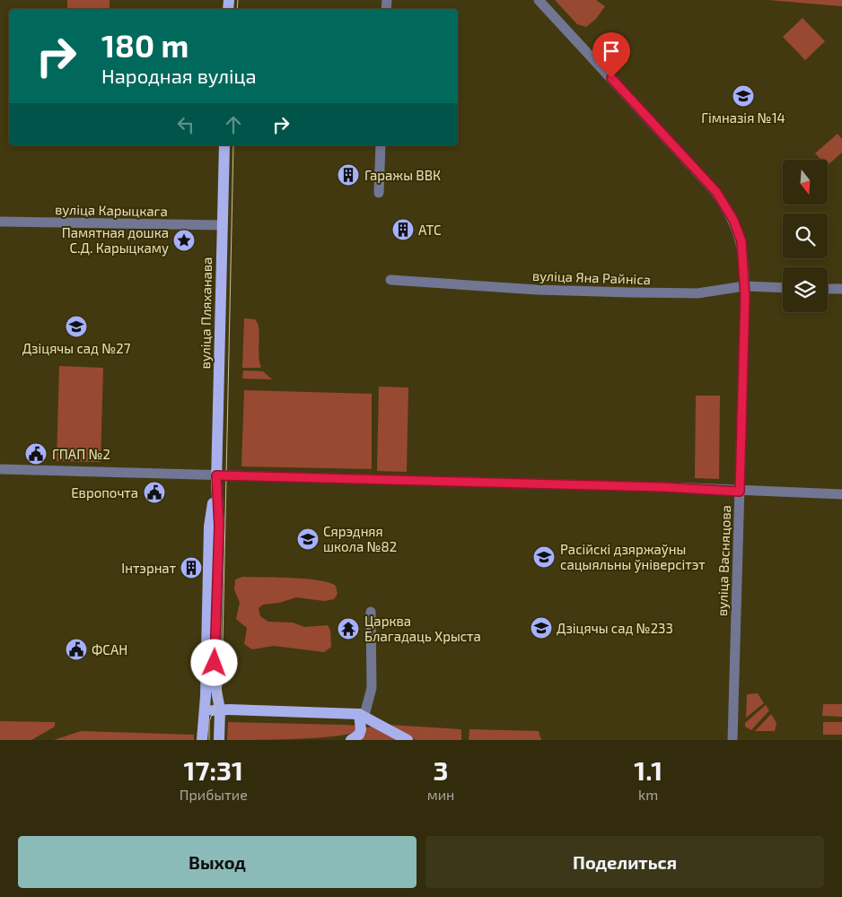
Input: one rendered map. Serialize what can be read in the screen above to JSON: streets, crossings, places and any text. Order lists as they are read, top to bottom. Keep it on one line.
{"streets":{"main road":["вуліца Пляханава"],"street":["вуліца Карыцкага","вуліца Яна Райніса","вуліца Васняцова"]},"crossings":[["вуліца Карыцкага","вуліца Пляханава"],["вуліца Яна Райніса","вуліца Васняцова"]],"places":{"school or university":["Гімназія №14","Дзіцячы сад №27","Сярэдняя школа №82","Расійскі дзяржаўны сацыяльны ўніверсітэт","Дзіцячы сад №233"],"building":["Гаражы ВВК","АТС","Інтэрнат"],"place":["Памятная дошка С.Д. Карыцкаму"],"public building":["ГПАП №2","Европочта","ФСАН"],"temple":["Царква Благадаць Хрыста"]},"north":"bottom","page":{"turn":["180 m","Народная вуліца"],"eta":["17:31","Прибытие","3","мин","1.1","km"],"buttons":["Выход","Поделиться"]}}
